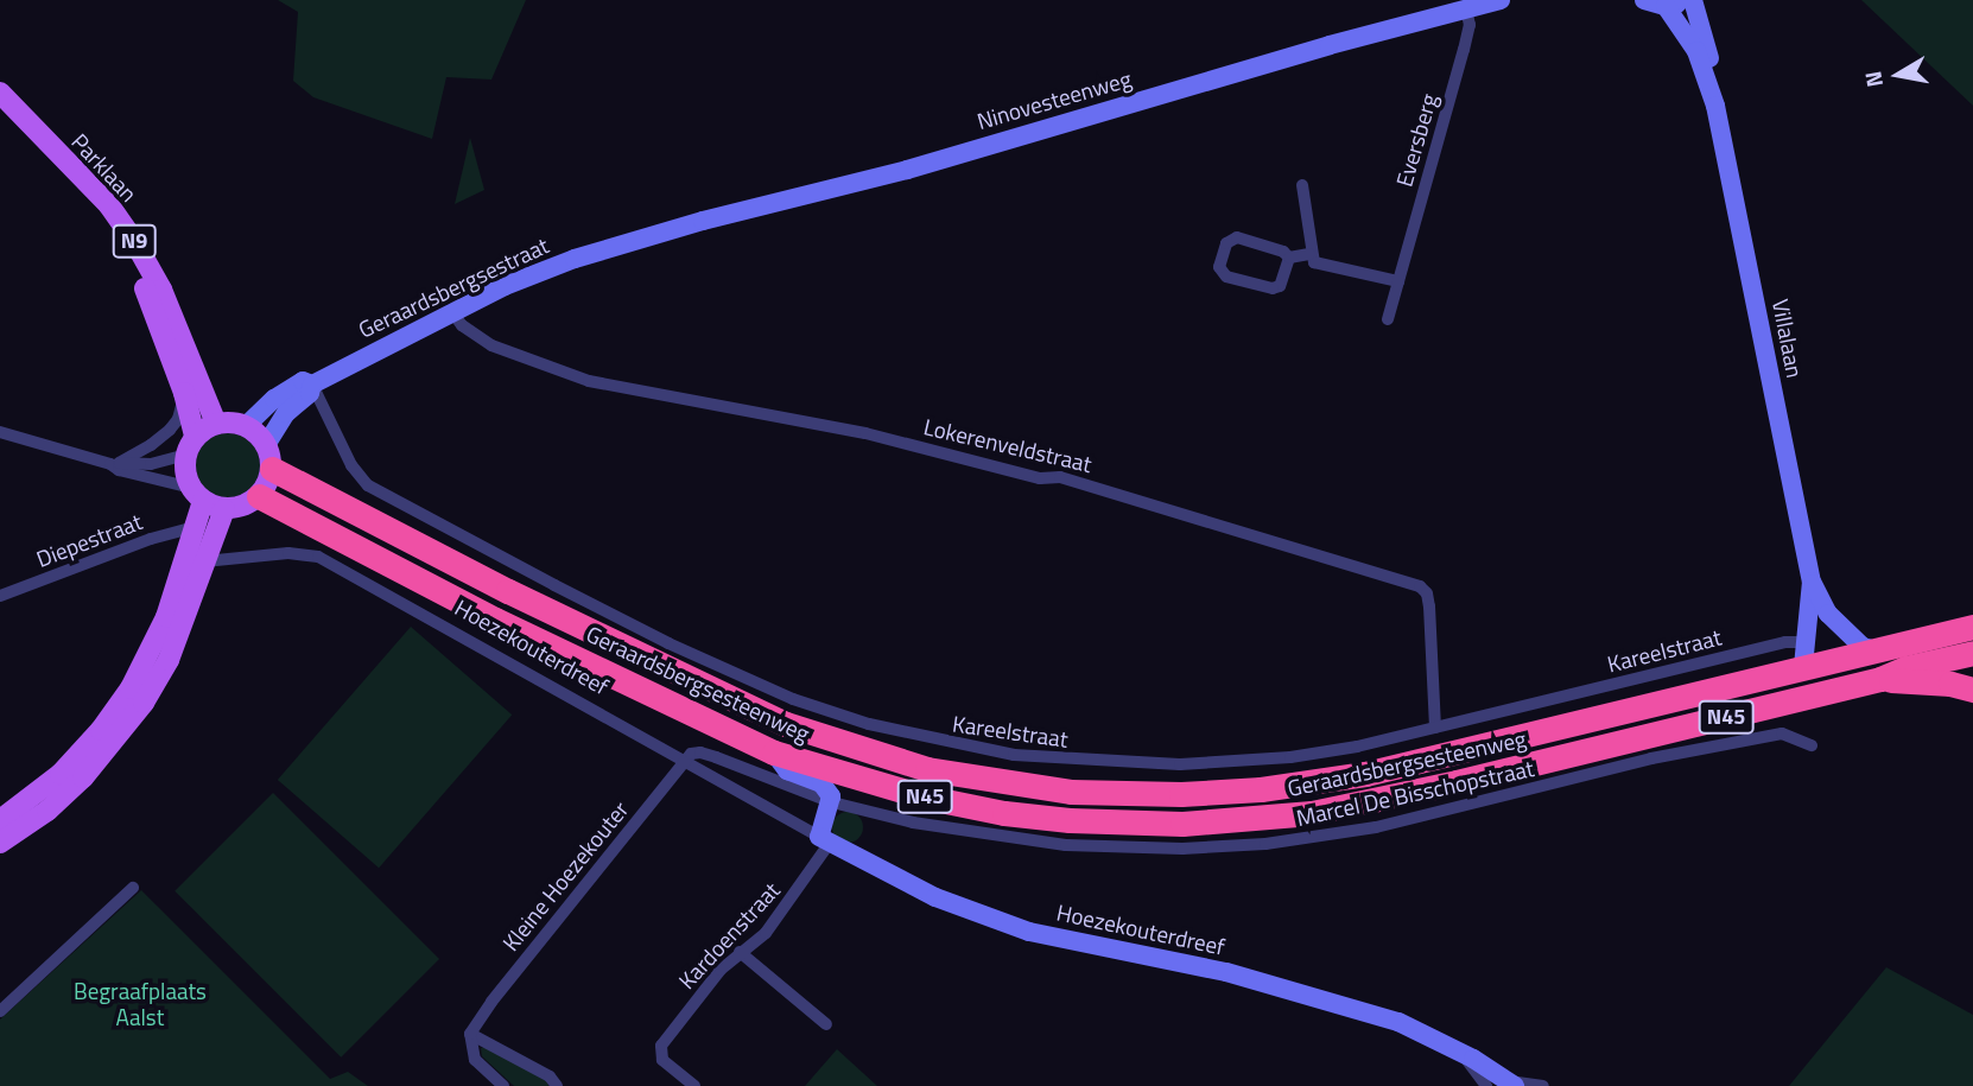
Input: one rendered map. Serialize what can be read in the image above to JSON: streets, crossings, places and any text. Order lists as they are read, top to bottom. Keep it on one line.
{"streets":{"highway":["Geraardsbergsesteenweg","N45"],"main road":["Parklaan","N9"],"street":["Ninovesteenweg","Eversberg","Geraardsbergsestraat","Villalaan","Lokerenveldstraat","Diepestraat","Hoezekouterdreef","Kareelstraat","Marcel De Bisschopstraat","Kleine Hoezekouter","Kardoenstraat"]},"crossings":[["Ninovesteenweg","Eversberg"],["Ninovesteenweg","Geraardsbergsestraat"],["Parklaan","Geraardsbergsestraat"],["Parklaan","Geraardsbergsesteenweg"],["Geraardsbergsestraat","Lokerenveldstraat"],["Geraardsbergsestraat","Kareelstraat"],["Geraardsbergsestraat","Geraardsbergsesteenweg"],["Villalaan","Kareelstraat"],["Villalaan","Geraardsbergsesteenweg"],["Lokerenveldstraat","Kareelstraat"],["Hoezekouterdreef","Kleine Hoezekouter"],["Hoezekouterdreef","Kardoenstraat"],["Kareelstraat","Geraardsbergsesteenweg"],["Marcel De Bisschopstraat","Kleine Hoezekouter"]],"parks":["Begraafplaats Aalst"],"north":"left"}
